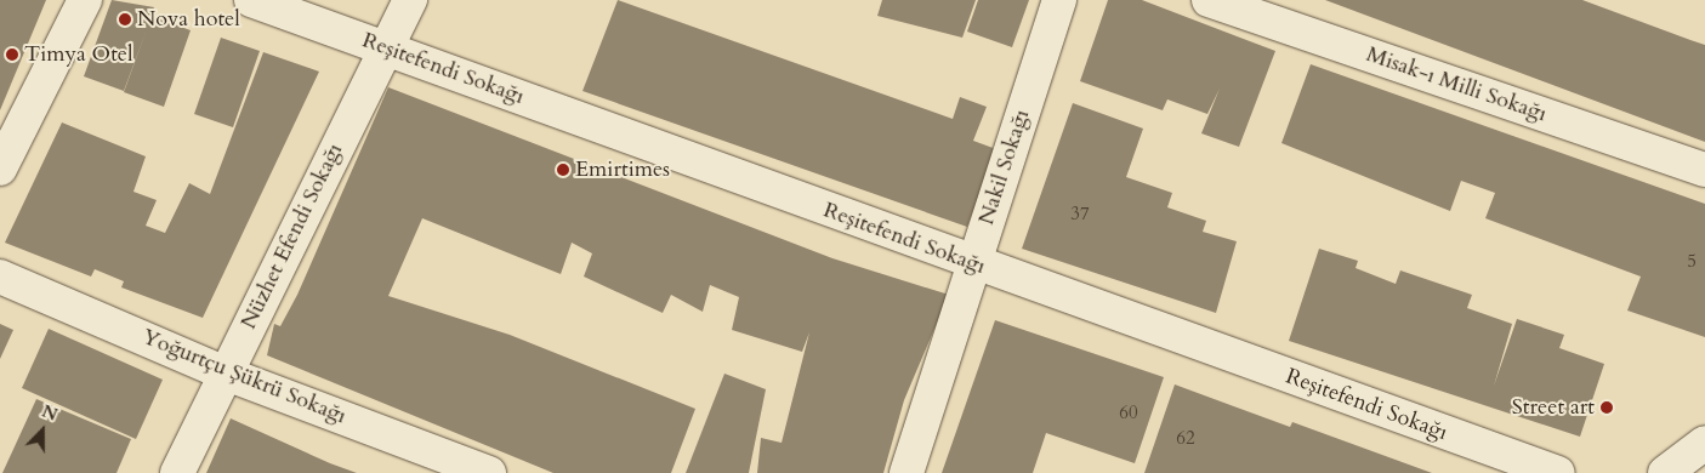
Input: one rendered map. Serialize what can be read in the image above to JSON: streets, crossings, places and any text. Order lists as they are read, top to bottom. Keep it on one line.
{"streets":{"street":["Reşitefendi Sokağı","Misak-ı Milli Sokağı","Nakil Sokağı","Nüzhet Efendi Sokağı","Yoğurtçu Şükrü Sokağı"]},"crossings":[["Reşitefendi Sokağı","Nakil Sokağı"],["Reşitefendi Sokağı","Nüzhet Efendi Sokağı"],["Nüzhet Efendi Sokağı","Yoğurtçu Şükrü Sokağı"]],"places":["Nova hotel","Timya Otel","Emirtimes","Street art"],"house_numbers":["37","5","60","62"],"north":"top"}
